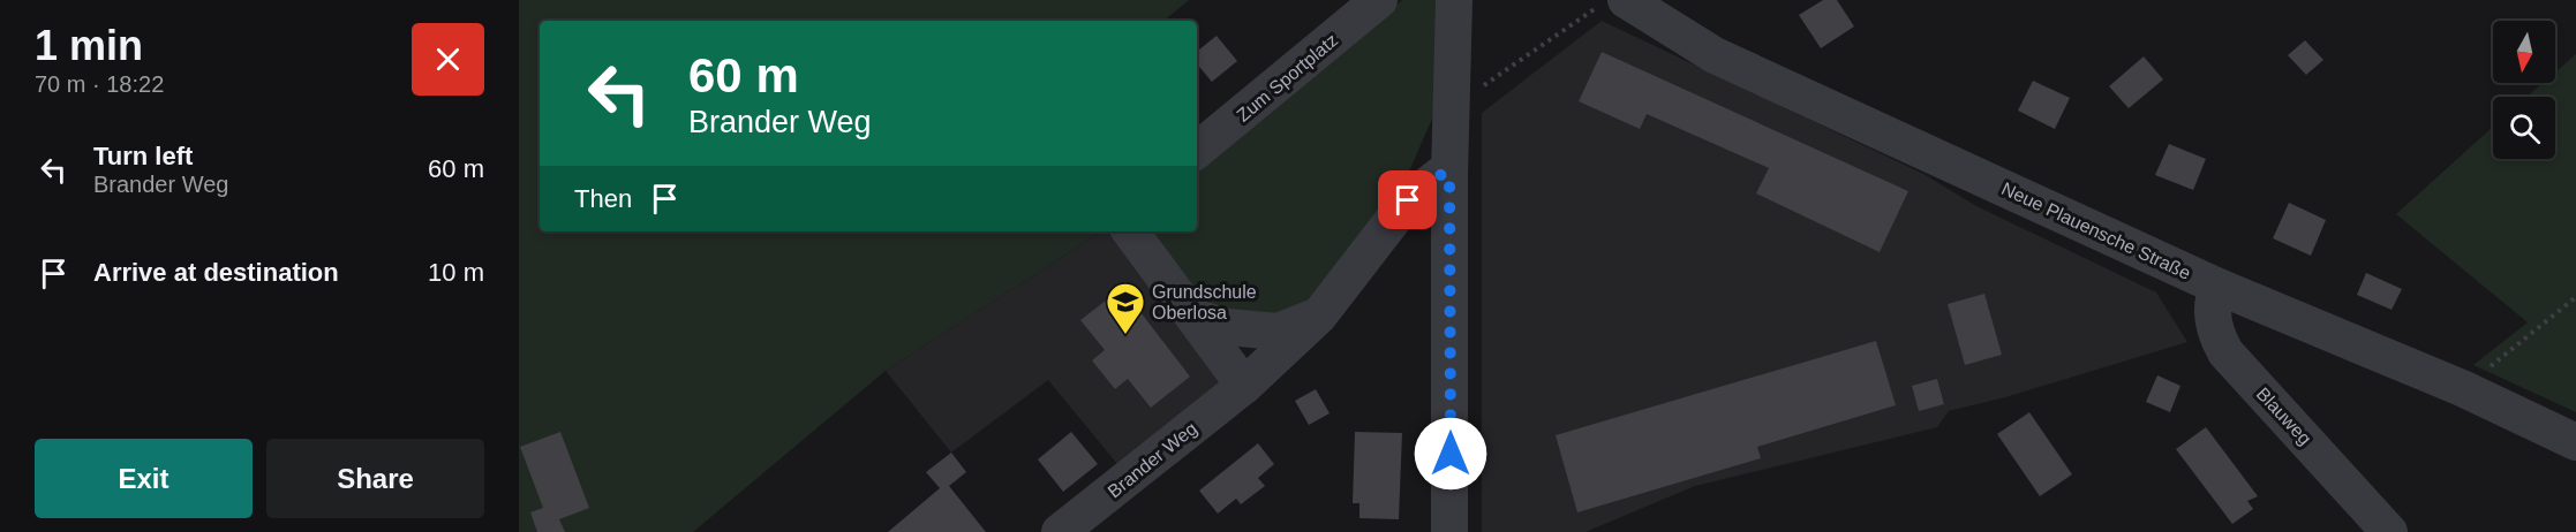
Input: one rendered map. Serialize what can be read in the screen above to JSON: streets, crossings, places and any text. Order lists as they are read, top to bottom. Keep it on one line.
{"streets":{"street":["Zum Sportplatz","Neue Plauensche Straße","Blauweg","Brander Weg"]},"crossings":[["Neue Plauensche Straße","Blauweg"]],"places":{"school or university":["Grundschule Oberlosa"]},"north":"bottom","page":{"heading":["1 min","70 m · 18:22"],"turn":["60 m","Brander Weg"],"list":[{"name":"Turn left","note":"Brander Weg","value":"60 m"},{"name":"Arrive at destination","value":"10 m"}],"then":"Then","buttons":["Exit","Share"]}}
